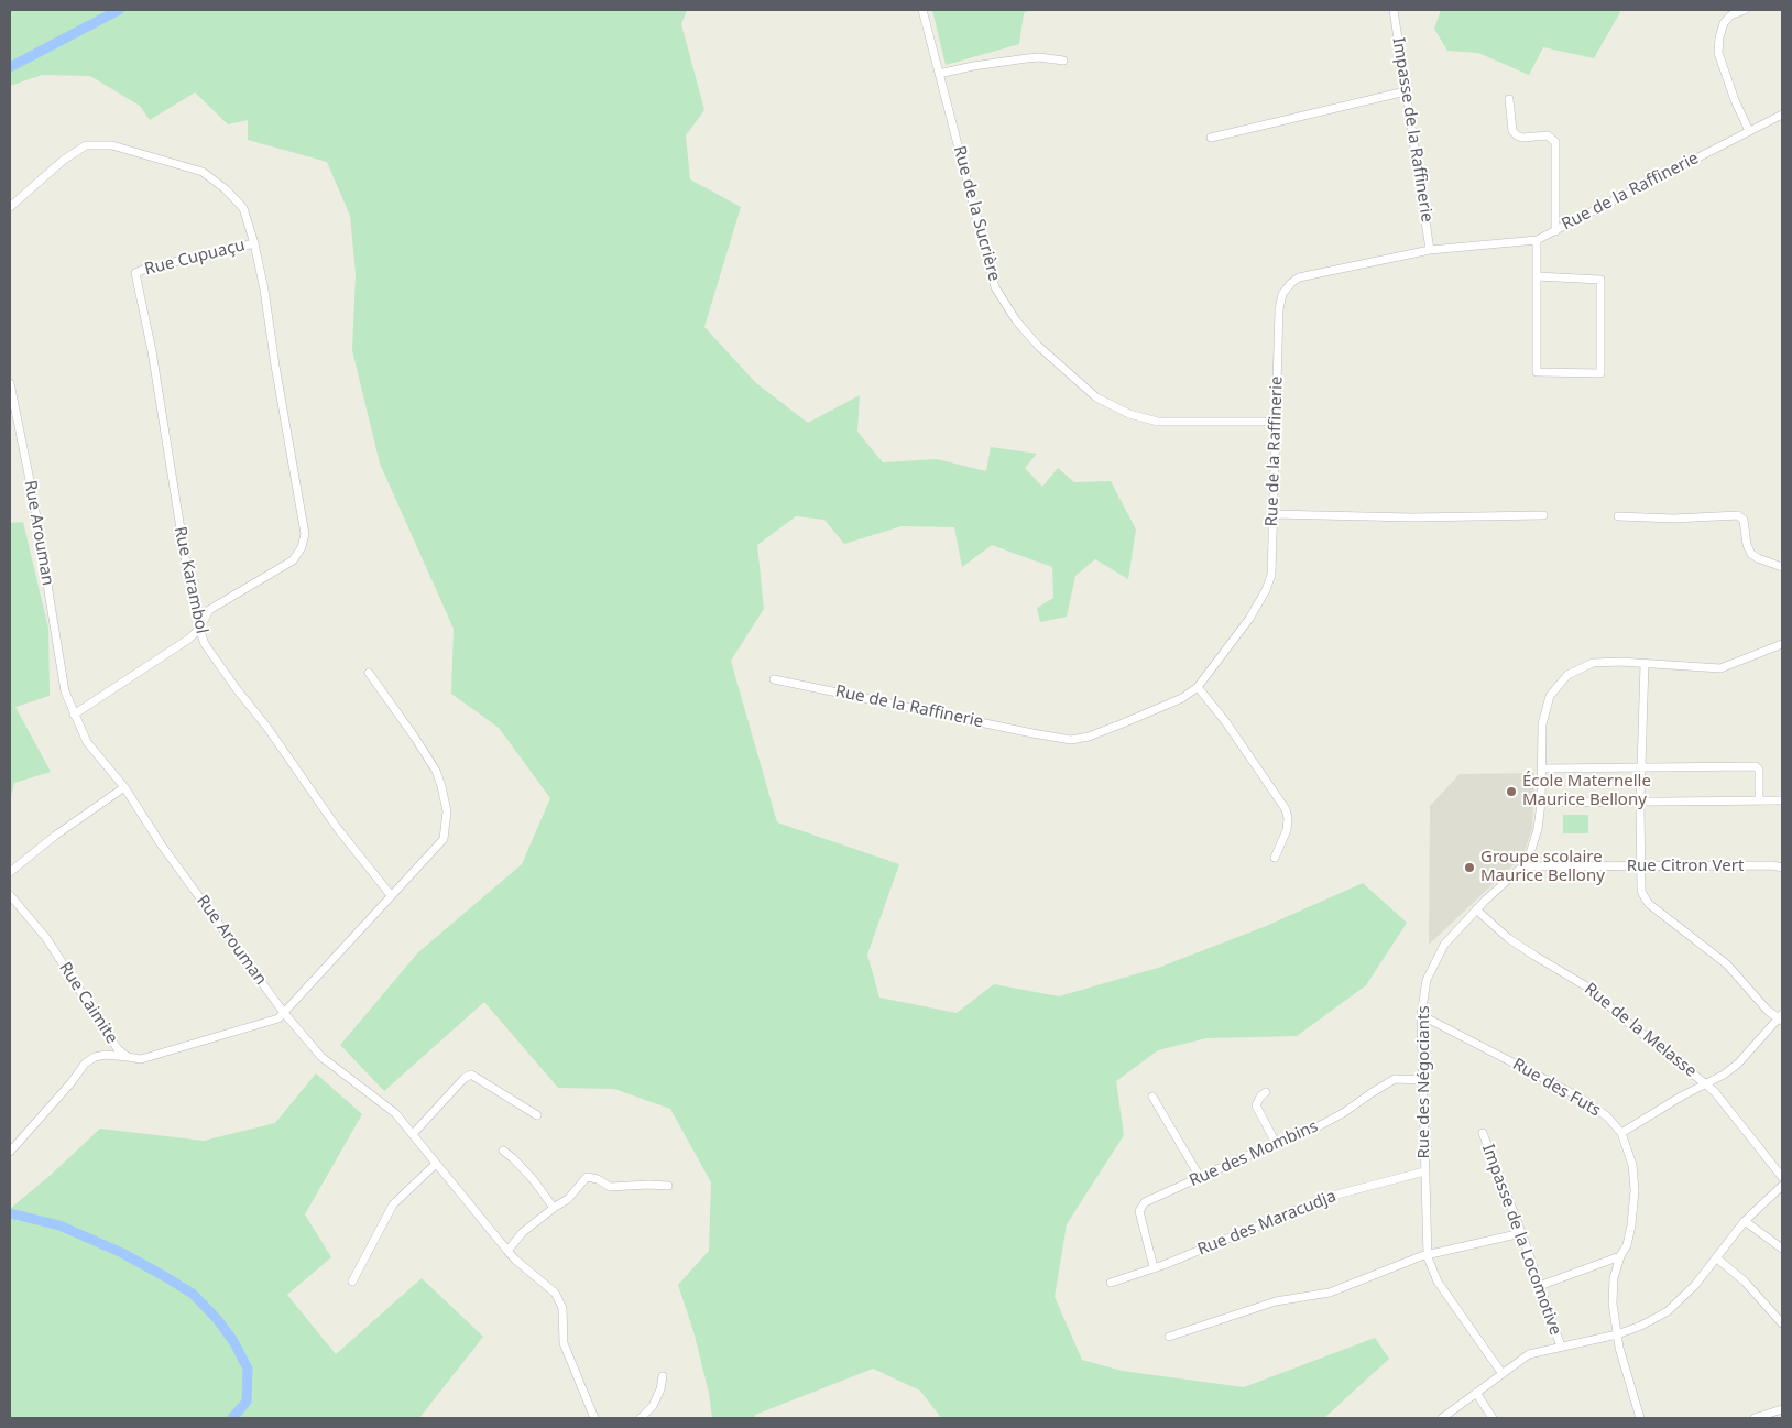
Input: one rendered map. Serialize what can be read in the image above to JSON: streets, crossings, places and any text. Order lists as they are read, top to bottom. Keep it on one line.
{"streets":{"street":["Impasse de la Raffinerie","Rue de la Raffinerie","Rue de la Sucrière","Rue Cupuaçu","Rue Arouman","Rue Karambol","Rue Citron Vert","Rue Caimite","Rue de la Melasse","Rue des Négociants","Rue des Futs","Rue des Mombins","Rue des Maracudja","Impasse de la Locomotive"]},"crossings":[["Impasse de la Raffinerie","Rue de la Raffinerie"],["Rue de la Raffinerie","Rue de la Sucrière"],["Rue Cupuaçu","Rue Karambol"],["Rue Arouman","Rue Caimite"],["Rue Citron Vert","Rue des Négociants"],["Rue de la Melasse","Rue des Négociants"],["Rue des Négociants","Rue des Futs"],["Rue des Négociants","Rue des Mombins"],["Rue des Négociants","Rue des Maracudja"],["Rue des Mombins","Rue des Maracudja"]],"places":["École Maternelle Maurice Bellony","Groupe scolaire Maurice Bellony"]}
